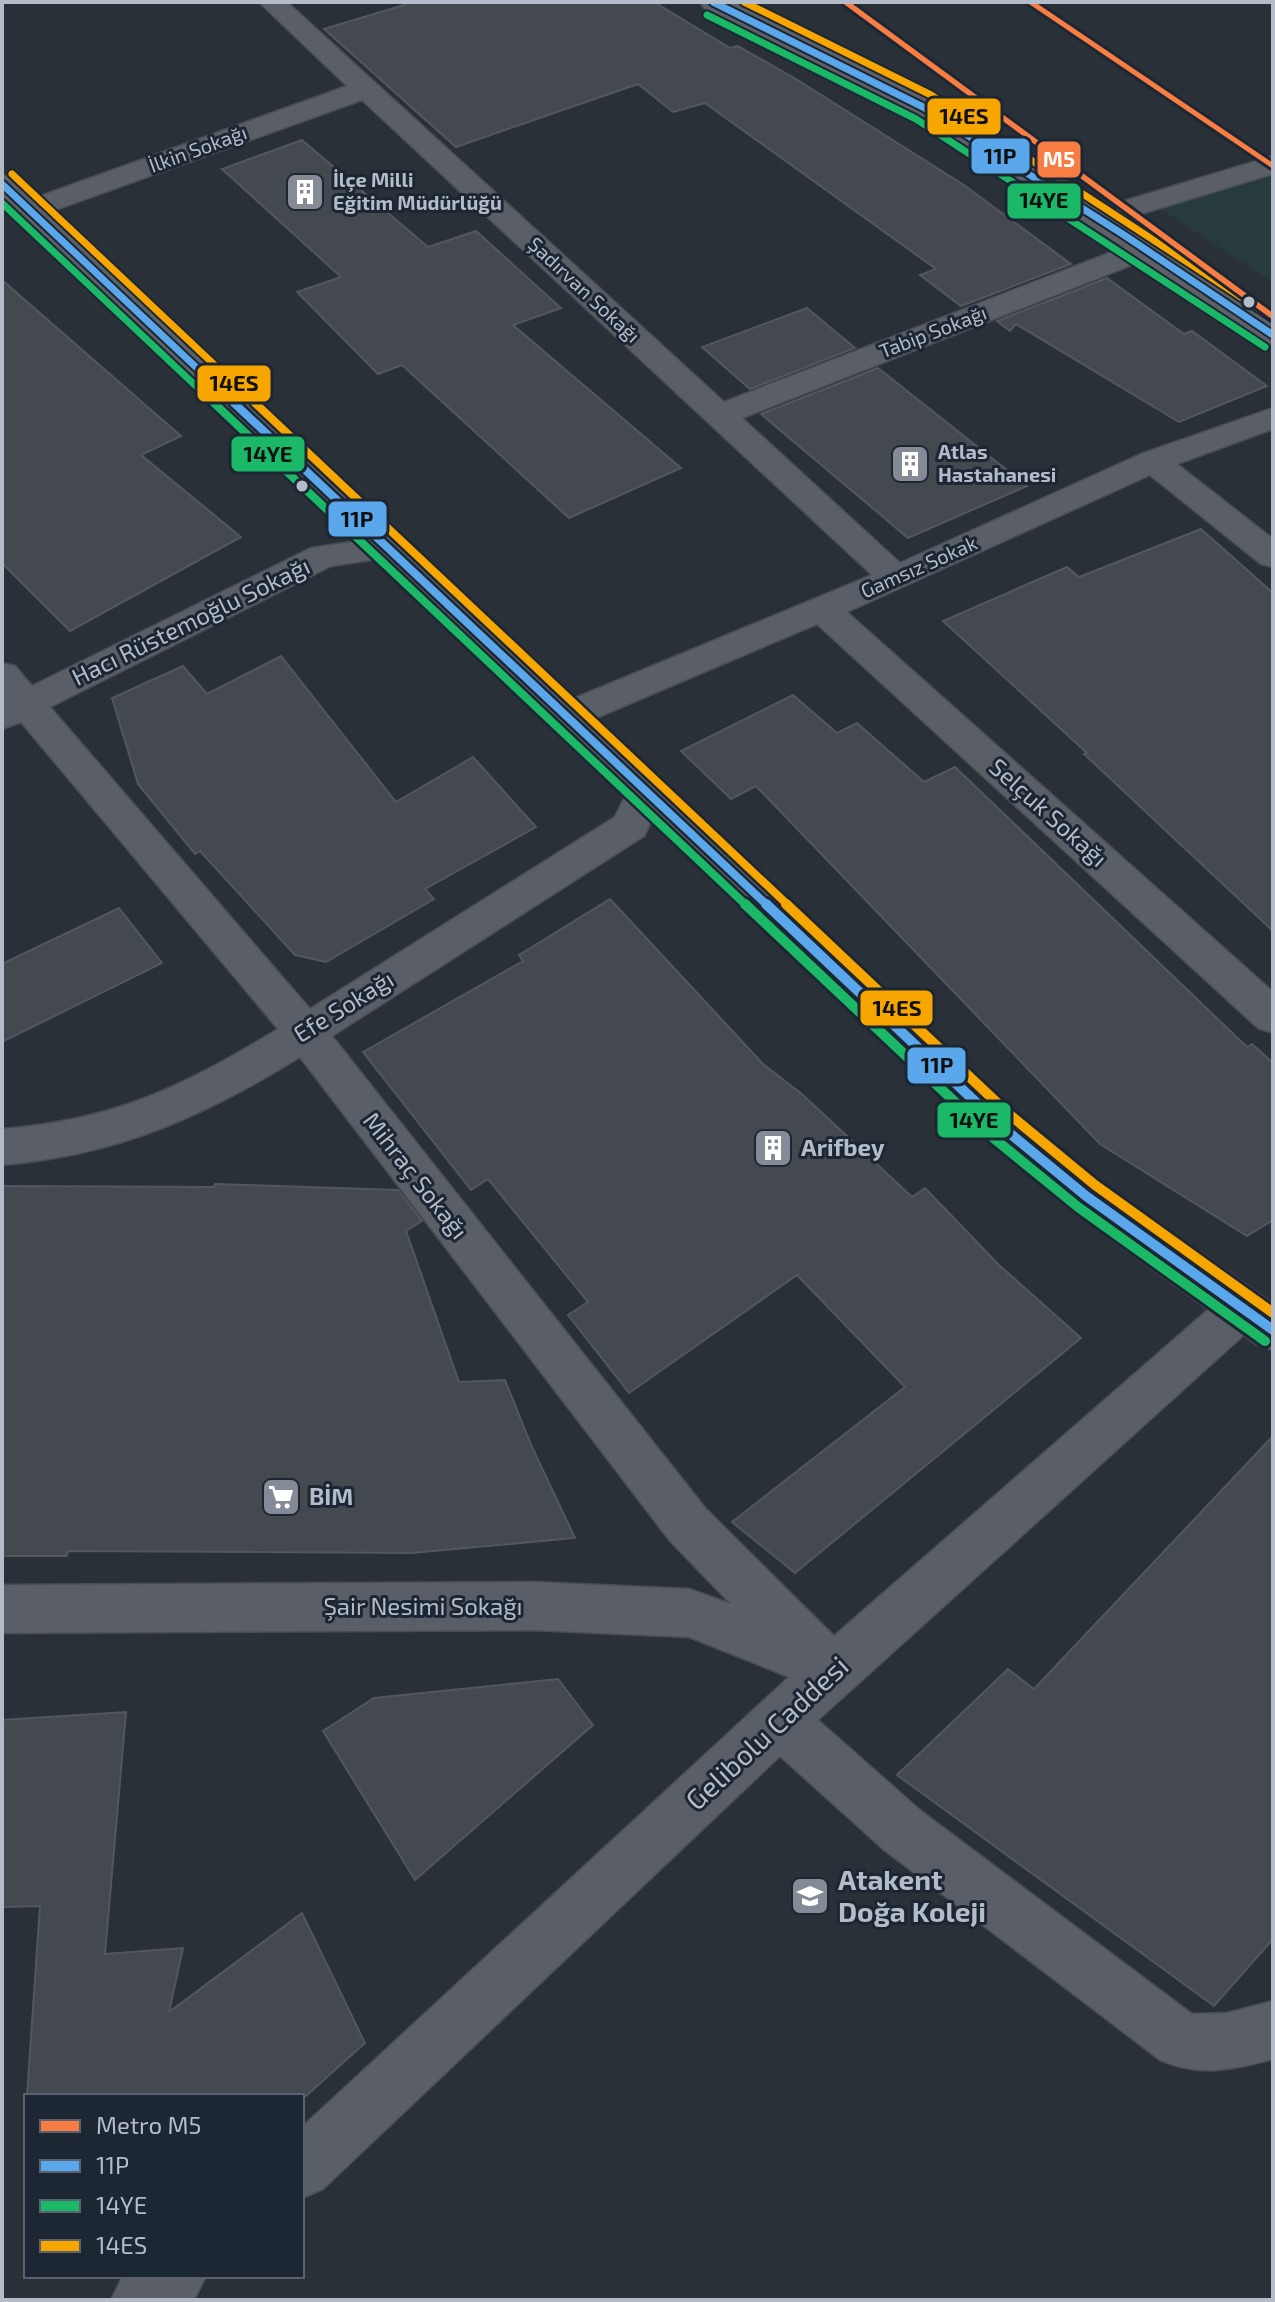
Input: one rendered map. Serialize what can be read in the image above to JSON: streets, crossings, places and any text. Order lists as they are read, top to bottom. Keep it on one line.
{"streets":{"street":["İlkin Sokağı","Şadırvan Sokağı","Tabip Sokağı","Gamsız Sokak","Hacı Rüstemoğlu Sokağı","Selçuk Sokağı","Efe Sokağı","Mihraç Sokağı","Şair Nesimi Sokağı","Gelibolu Caddesi"]},"crossings":[["İlkin Sokağı","Şadırvan Sokağı"],["Şadırvan Sokağı","Tabip Sokağı"],["Şadırvan Sokağı","Gamsız Sokak"],["Gamsız Sokak","Selçuk Sokağı"],["Hacı Rüstemoğlu Sokağı","Mihraç Sokağı"],["Efe Sokağı","Mihraç Sokağı"],["Mihraç Sokağı","Şair Nesimi Sokağı"],["Mihraç Sokağı","Gelibolu Caddesi"],["Şair Nesimi Sokağı","Gelibolu Caddesi"]],"places":{"building":["İlçe Milli Eğitim Müdürlüğü","Atlas Hastahanesi","Arifbey"],"supermarket":["BİM"],"school or university":["Atakent Doğa Koleji"]},"lines":["metro line M5","transit line 11P","transit line 14ES","transit line 14YE"],"legend":["Metro M5","11P","14YE","14ES"]}
